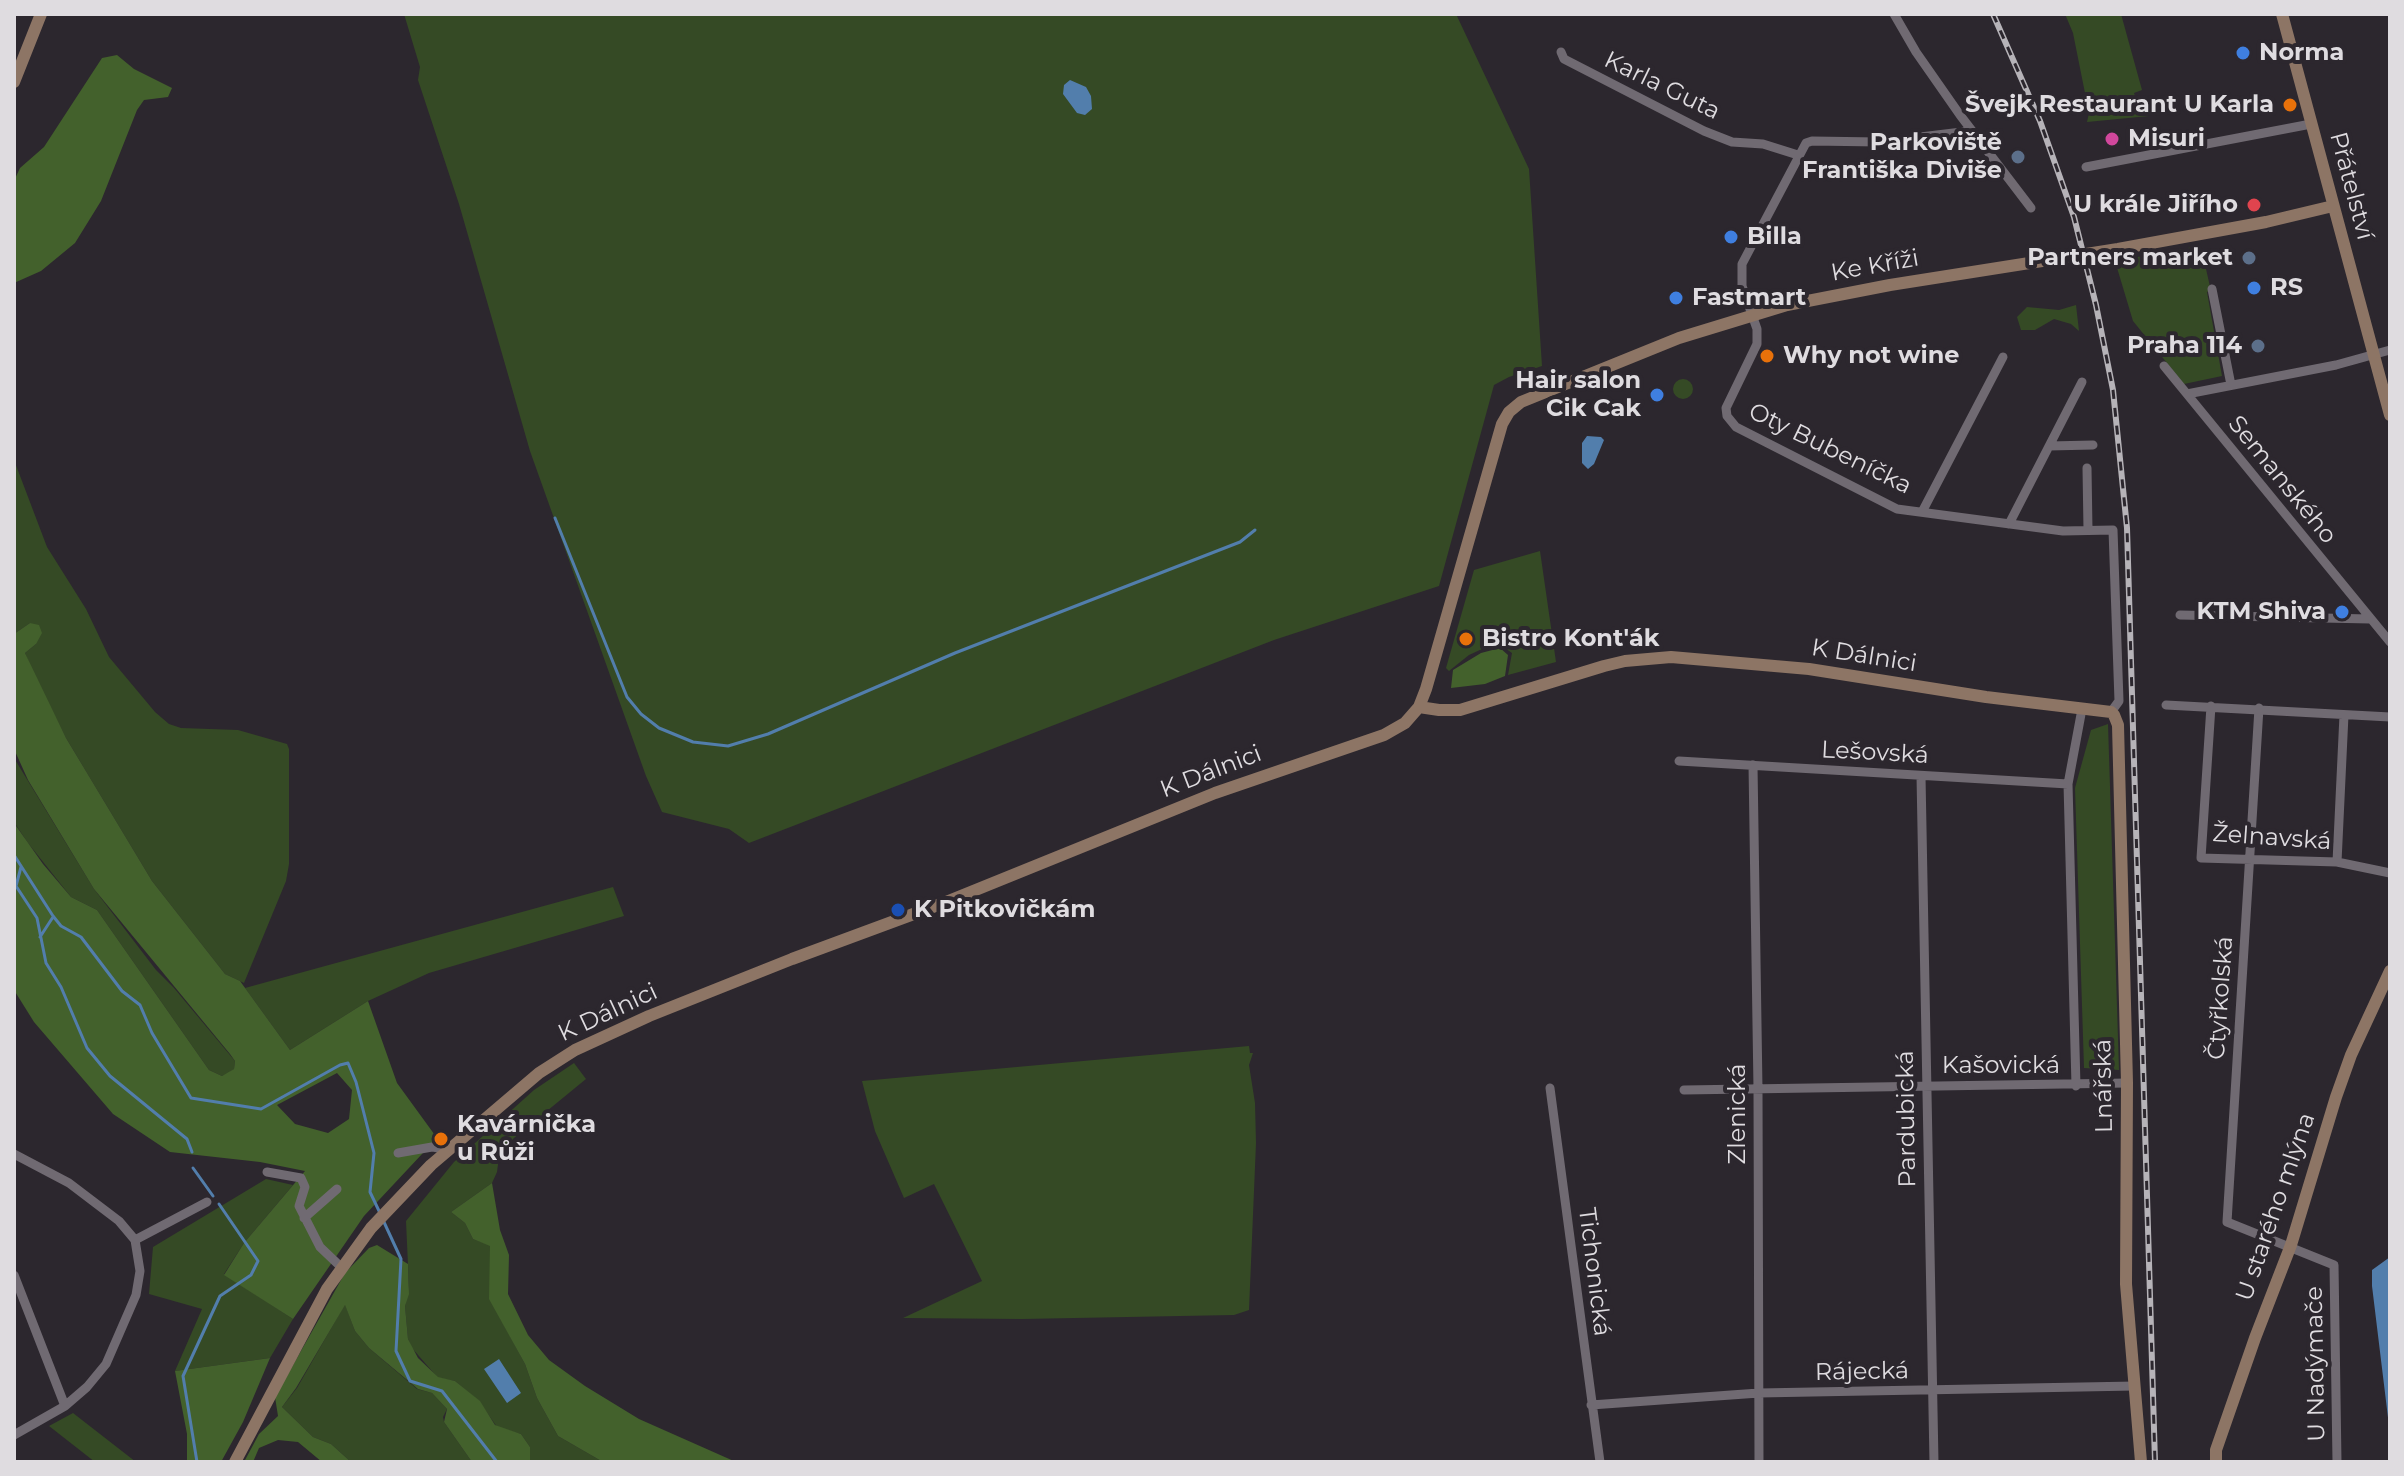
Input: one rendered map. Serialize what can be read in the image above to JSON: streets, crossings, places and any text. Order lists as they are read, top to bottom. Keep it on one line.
{"streets":{"street":["Karla Guta","Přátelství","Ke Kříži","Oty Bubeníčka","Semanského","K Dálnici","Lešovská","Želnavská","Čtyřkolská","Kašovická","Lnářská","Zlenická","Pardubická","U starého mlýna","Tichonická","U Nadýmače","Rájecká"]},"crossings":[["Přátelství","Ke Kříži"],["Ke Kříži","Oty Bubeníčka"],["Ke Kříži","K Dálnici"],["K Dálnici","Lnářská"],["Lešovská","Lnářská"],["Lešovská","Zlenická"],["Lešovská","Pardubická"],["Želnavská","Čtyřkolská"],["Čtyřkolská","U starého mlýna"],["Čtyřkolská","U Nadýmače"],["Kašovická","Lnářská"],["Kašovická","Zlenická"],["Kašovická","Pardubická"],["Lnářská","Rájecká"],["Zlenická","Rájecká"],["Pardubická","Rájecká"],["U starého mlýna","U Nadýmače"],["Tichonická","Rájecká"]],"places":["Norma","Švejk Restaurant U Karla","Misuri","Parkoviště Františka Diviše","U krále Jiřího","Billa","Partners market","RS","Fastmart","Praha 114","Why not wine","Hair salon Cik Cak","KTM Shiva","Bistro Kont'ák","K Pitkovičkám","Kavárnička u Růži"]}
